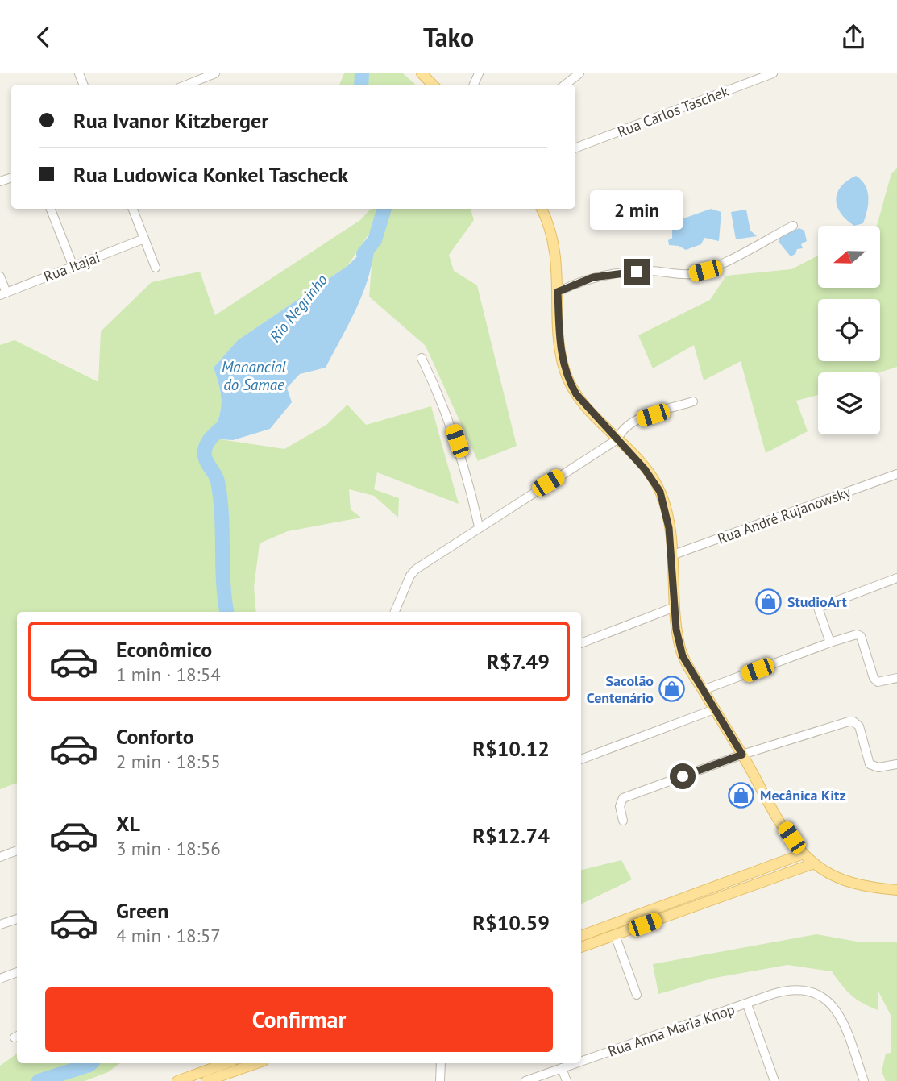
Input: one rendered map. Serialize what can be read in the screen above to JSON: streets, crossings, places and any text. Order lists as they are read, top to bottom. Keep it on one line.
{"streets":{"street":["Rua Carlos Taschek","Rua Itajaí","Rua André Rujanowsky","Rua Anna Maria Knop"]},"water":["Rio Negrinho","Manancial do Samae"],"places":{"shop":["StudioArt","Sacolão Centenário","Mecânica Kitz"]},"north":"left","page":{"header":"Tako","banner":["Rua Ivanor Kitzberger","Rua Ludowica Konkel Tascheck"],"bubble":"2 min","list":[{"name":"Econômico","note":"1 min · 18:54","value":"R$7.49"},{"name":"Conforto","note":"2 min · 18:55","value":"R$10.12"},{"name":"XL","note":"3 min · 18:56","value":"R$12.74"},{"name":"Green","note":"4 min · 18:57","value":"R$10.59"}],"buttons":"Confirmar"}}
